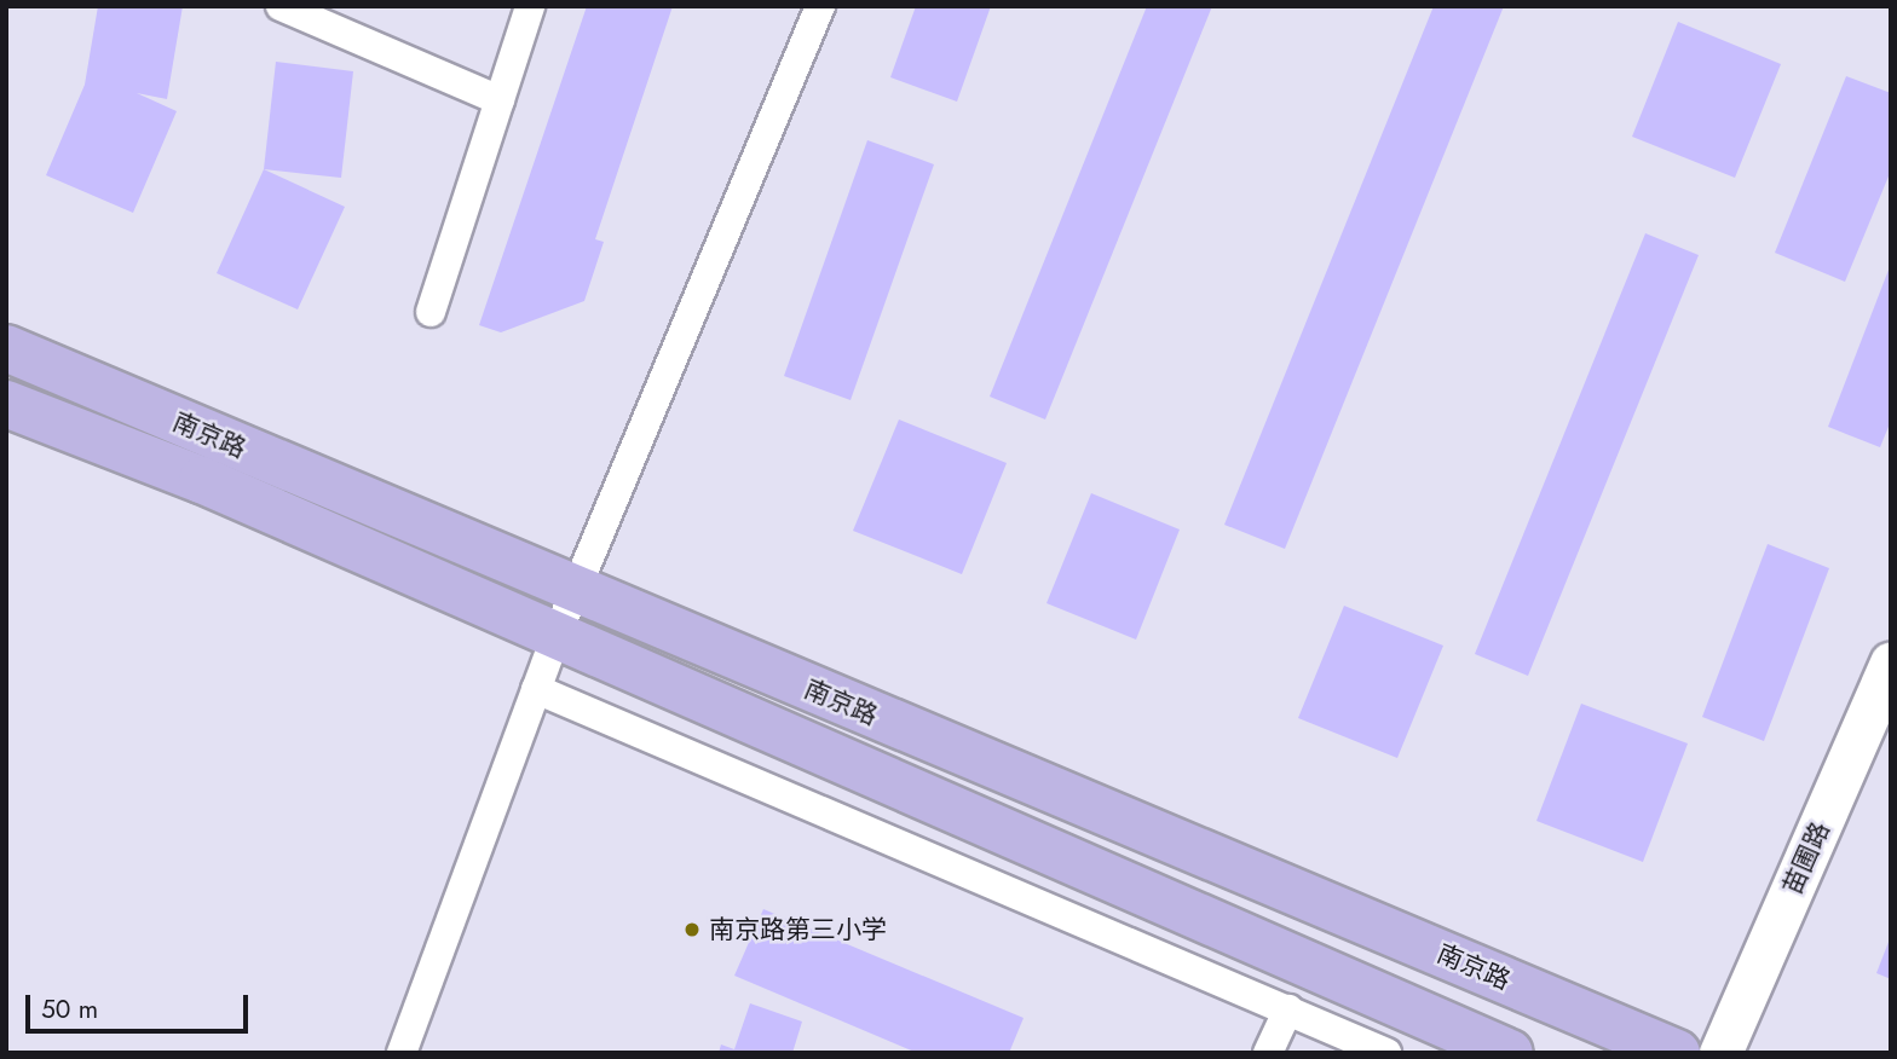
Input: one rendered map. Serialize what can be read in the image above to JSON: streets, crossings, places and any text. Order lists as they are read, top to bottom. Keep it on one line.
{"streets":{"main road":["南京路"],"street":["苗圃路"]},"places":["南京路第三小学"],"scale_bar":"50 m"}
